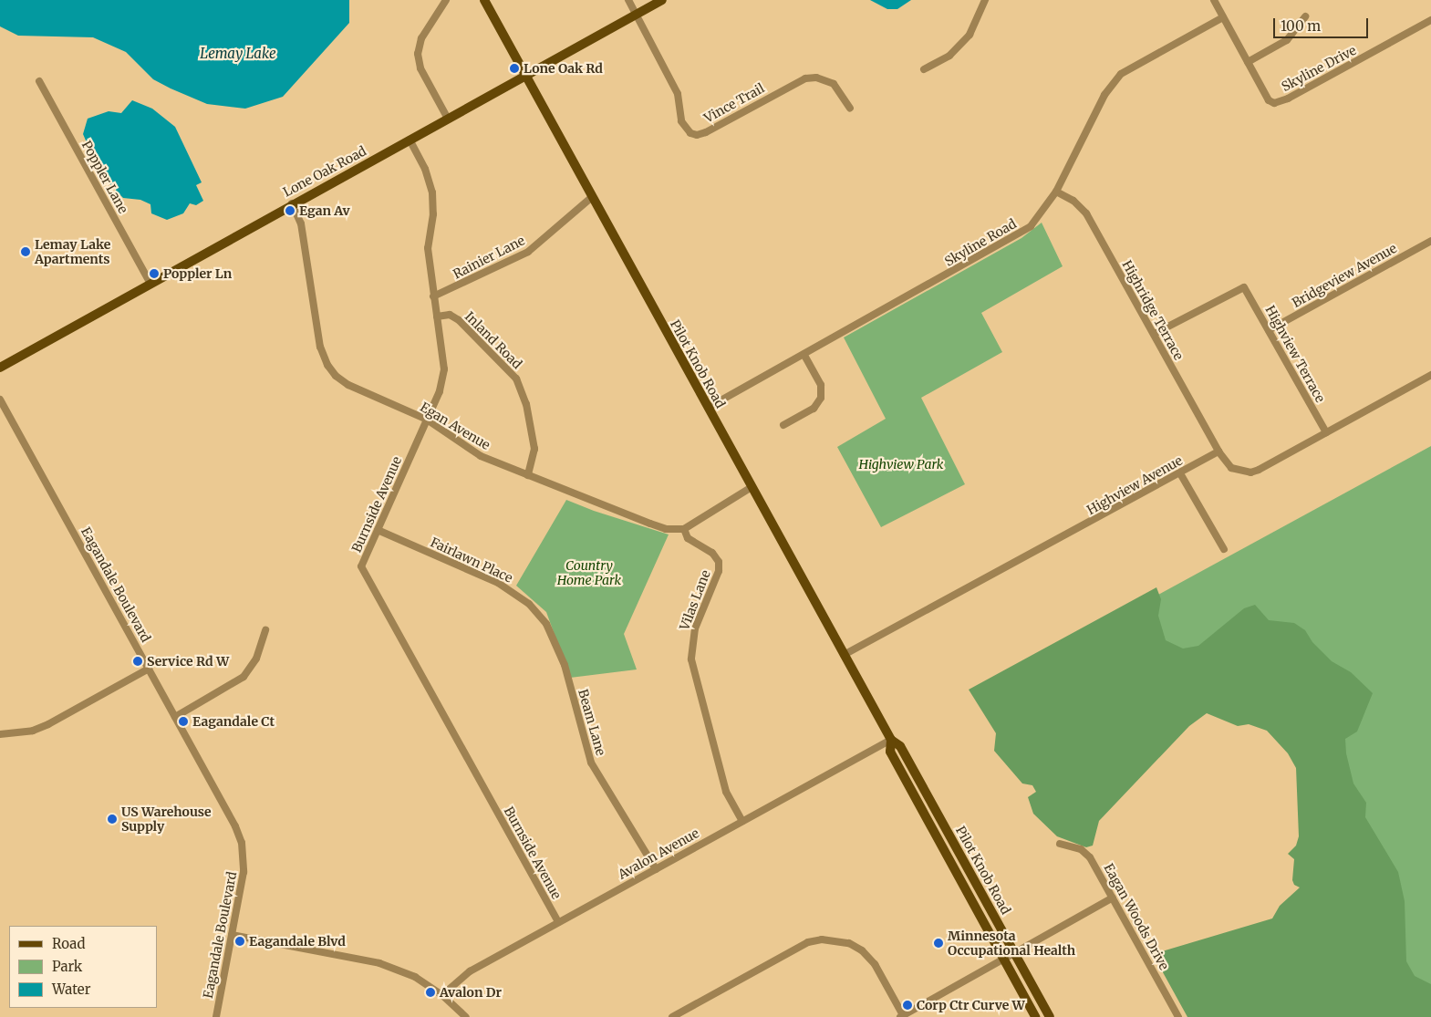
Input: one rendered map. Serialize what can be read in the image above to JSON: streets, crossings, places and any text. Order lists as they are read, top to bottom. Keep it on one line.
{"streets":{"main road":["Lone Oak Road","Pilot Knob Road"],"street":["Skyline Drive","Vince Trail","Poppler Lane","Skyline Road","Rainier Lane","Bridgeview Avenue","Highridge Terrace","Inland Road","Highview Terrace","Egan Avenue","Highview Avenue","Burnside Avenue","Fairlawn Place","Eagandale Boulevard","Vilas Lane","Beam Lane","Avalon Avenue","Eagan Woods Drive"]},"crossings":[["Skyline Drive","Skyline Road"],["Vince Trail","Lone Oak Road"],["Lone Oak Road","Poppler Lane"],["Lone Oak Road","Pilot Knob Road"],["Lone Oak Road","Egan Avenue"],["Lone Oak Road","Burnside Avenue"],["Skyline Road","Highridge Terrace"],["Skyline Road","Pilot Knob Road"],["Rainier Lane","Pilot Knob Road"],["Rainier Lane","Burnside Avenue"],["Bridgeview Avenue","Highview Terrace"],["Highridge Terrace","Highview Terrace"],["Highridge Terrace","Highview Avenue"],["Inland Road","Egan Avenue"],["Inland Road","Burnside Avenue"],["Pilot Knob Road","Highview Avenue"],["Pilot Knob Road","Avalon Avenue"],["Egan Avenue","Burnside Avenue"],["Egan Avenue","Vilas Lane"],["Burnside Avenue","Fairlawn Place"],["Burnside Avenue","Avalon Avenue"],["Fairlawn Place","Beam Lane"],["Vilas Lane","Avalon Avenue"],["Beam Lane","Avalon Avenue"]],"water":["Lemay Lake"],"parks":["Highview Park","Country Home Park"],"places":["Lone Oak Rd","Egan Av","Lemay Lake Apartments","Poppler Ln","Service Rd W","Eagandale Ct","US Warehouse Supply","Eagandale Blvd","Minnesota Occupational Health","Avalon Dr","Corp Ctr Curve W"],"legend":["Road","Park","Water"],"scale_bar":"100 m"}
